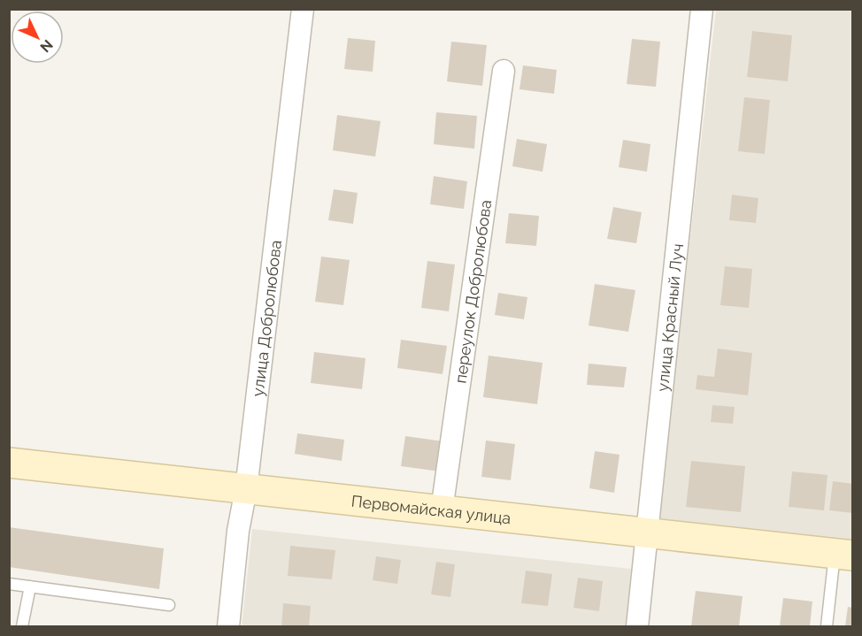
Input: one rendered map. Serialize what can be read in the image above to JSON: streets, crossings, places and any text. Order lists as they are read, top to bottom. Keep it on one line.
{"streets":{"main road":["Первомайская улица"],"street":["переулок Добролюбова","улица Красный Луч","улица Добролюбова"]},"crossings":[["переулок Добролюбова","Первомайская улица"],["улица Красный Луч","Первомайская улица"],["улица Добролюбова","Первомайская улица"]],"north":"bottom right"}
